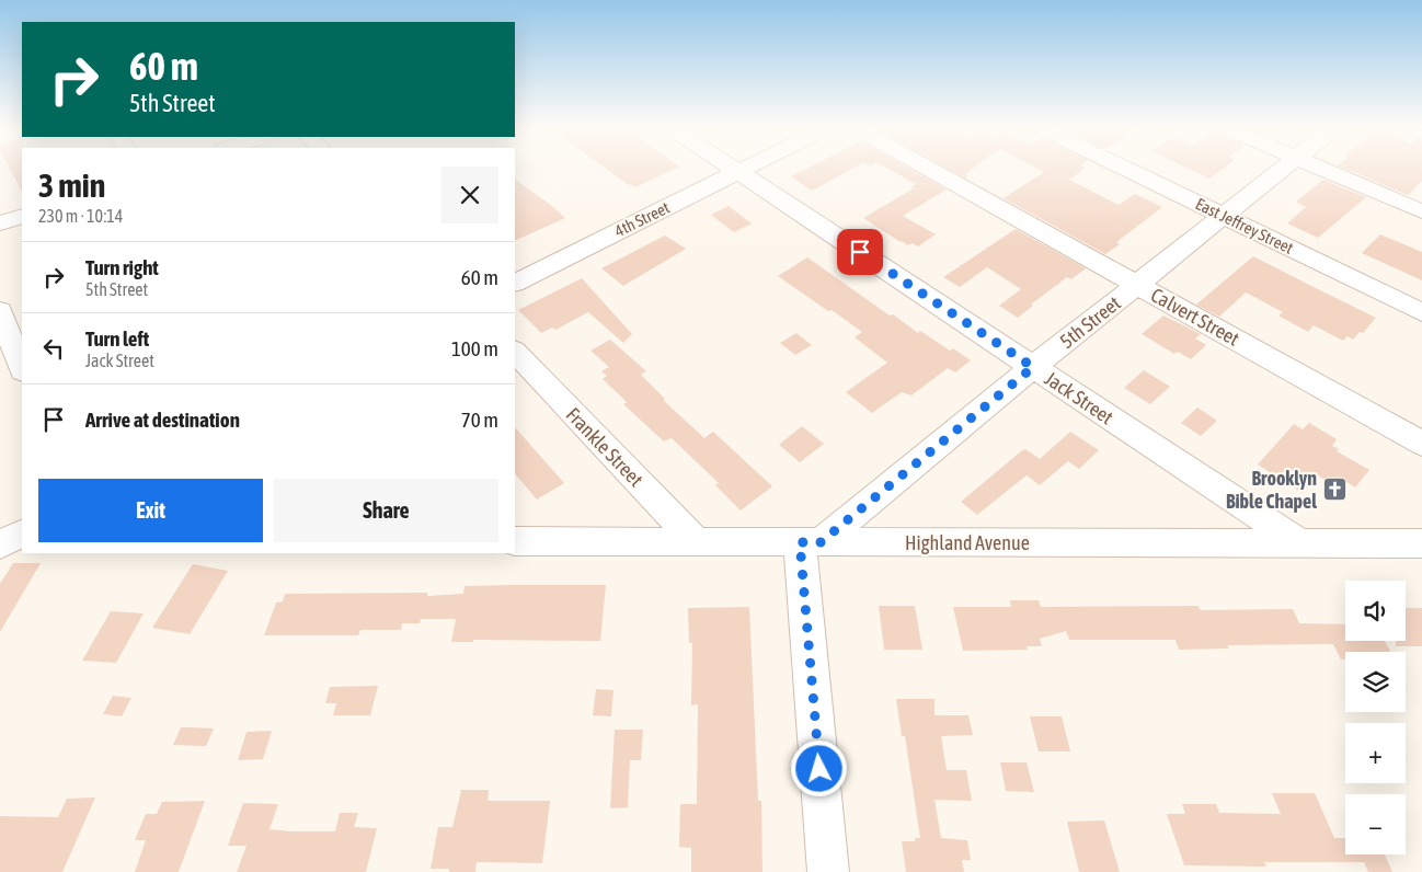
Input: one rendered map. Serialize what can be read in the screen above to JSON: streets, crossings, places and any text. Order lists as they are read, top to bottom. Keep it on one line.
{"streets":{"street":["4th Street","East Jeffrey Street","Calvert Street","5th Street","Jack Street","Frankle Street","Highland Avenue"]},"crossings":[["4th Street","Jack Street"],["East Jeffrey Street","5th Street"],["Calvert Street","5th Street"],["5th Street","Jack Street"],["5th Street","Highland Avenue"],["Jack Street","Highland Avenue"],["Frankle Street","Highland Avenue"]],"places":{"church":["Brooklyn Bible Chapel"]},"page":{"turn":["60 m","5th Street"],"heading":["3 min","230 m · 10:14"],"list":[{"name":"Turn right","note":"5th Street","value":"60 m"},{"name":"Turn left","note":"Jack Street","value":"100 m"},{"name":"Arrive at destination","value":"70 m"}],"buttons":["Exit","Share"],"map_buttons":["+","−"]}}
